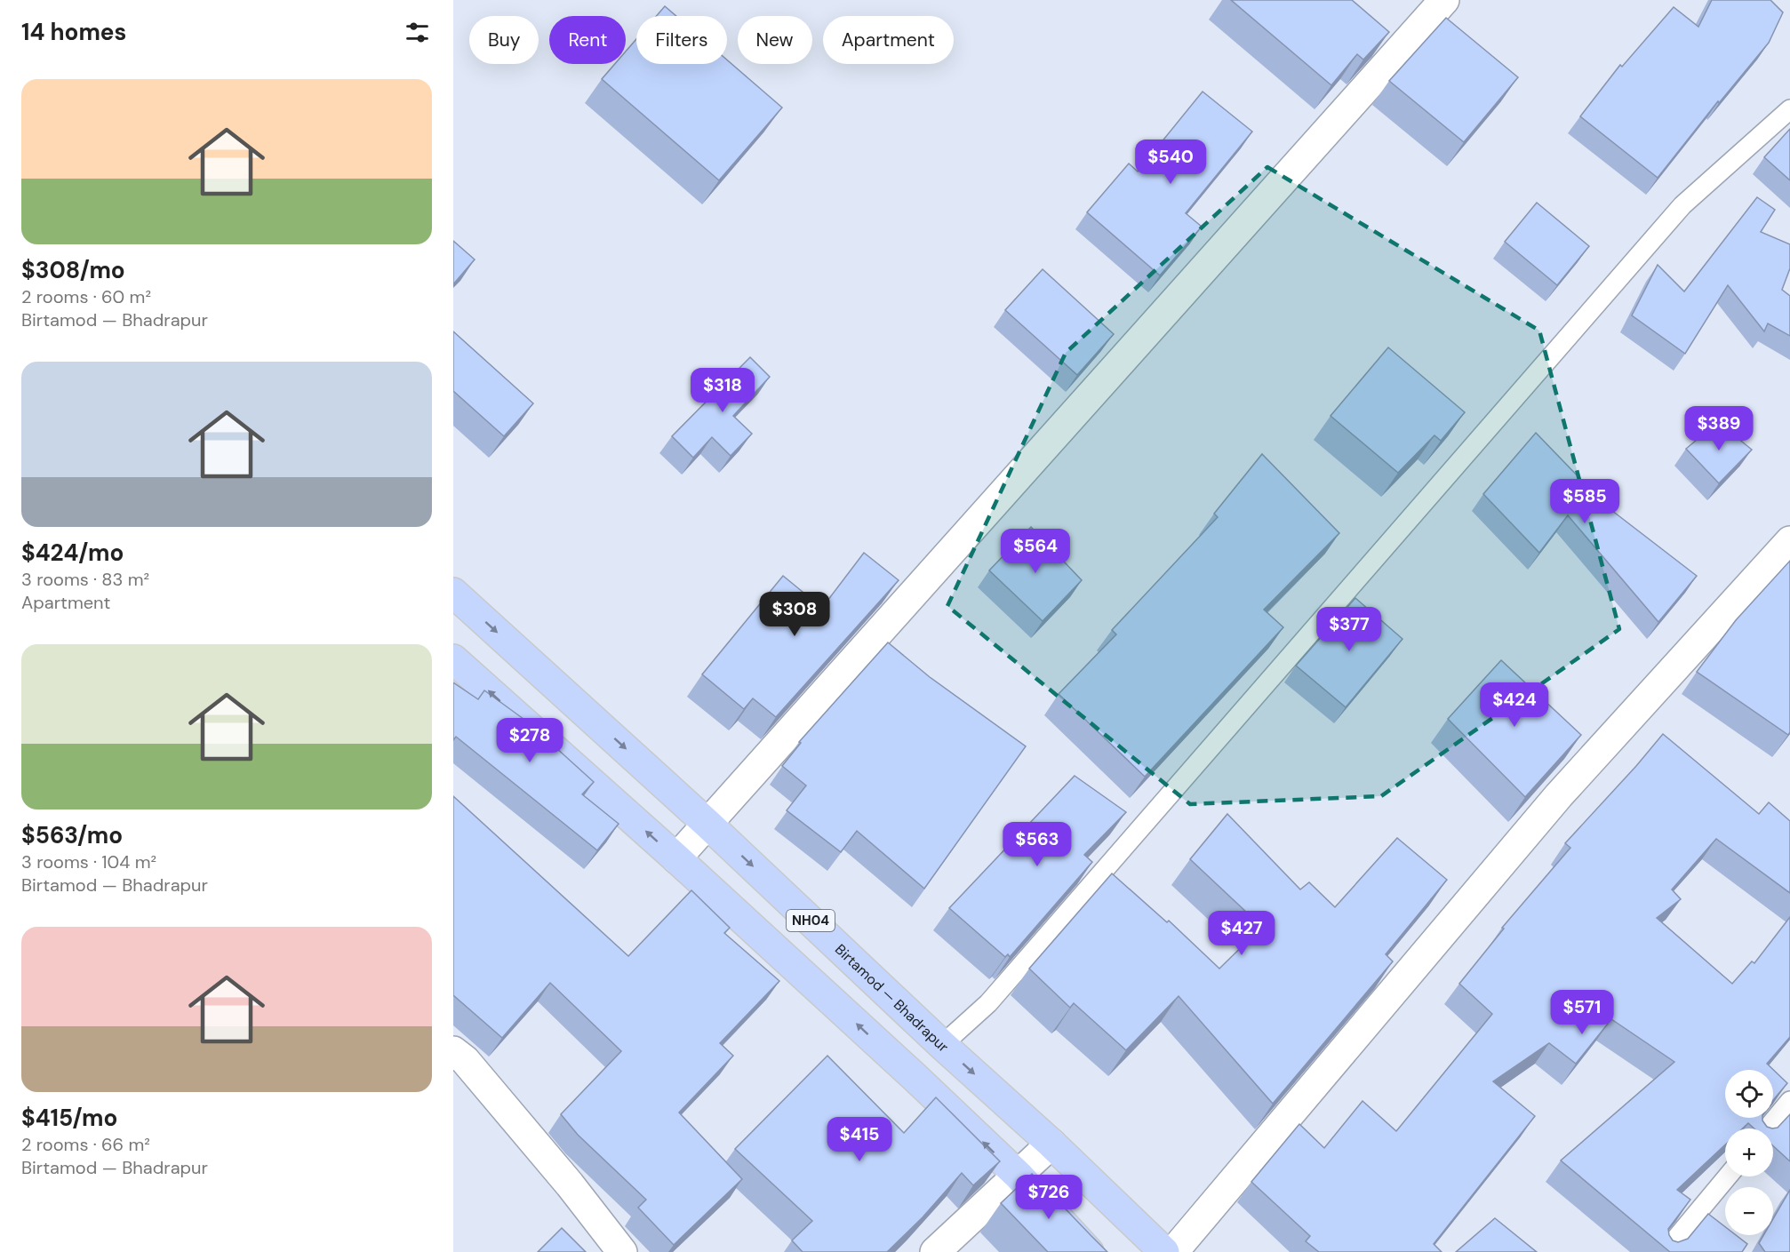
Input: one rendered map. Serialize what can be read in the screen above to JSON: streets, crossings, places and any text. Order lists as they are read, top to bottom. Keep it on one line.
{"streets":{"main road":["NH04","Birtamod — Bhadrapur"]},"page":{"heading":"14 homes","chip":["Buy","Rent","Filters","New","Apartment"],"list":[{"name":"$308/mo","note":"2 rooms · 60 m² · Birtamod — Bhadrapur"},{"name":"$424/mo","note":"3 rooms · 83 m² · Apartment"},{"name":"$563/mo","note":"3 rooms · 104 m² · Birtamod — Bhadrapur"},{"name":"$415/mo","note":"2 rooms · 66 m² · Birtamod — Bhadrapur"}],"price":["$540","$318","$389","$585","$564","$308","$377","$424","$278","$563","$427","$571","$415","$726"],"map_buttons":["+","−"]}}
